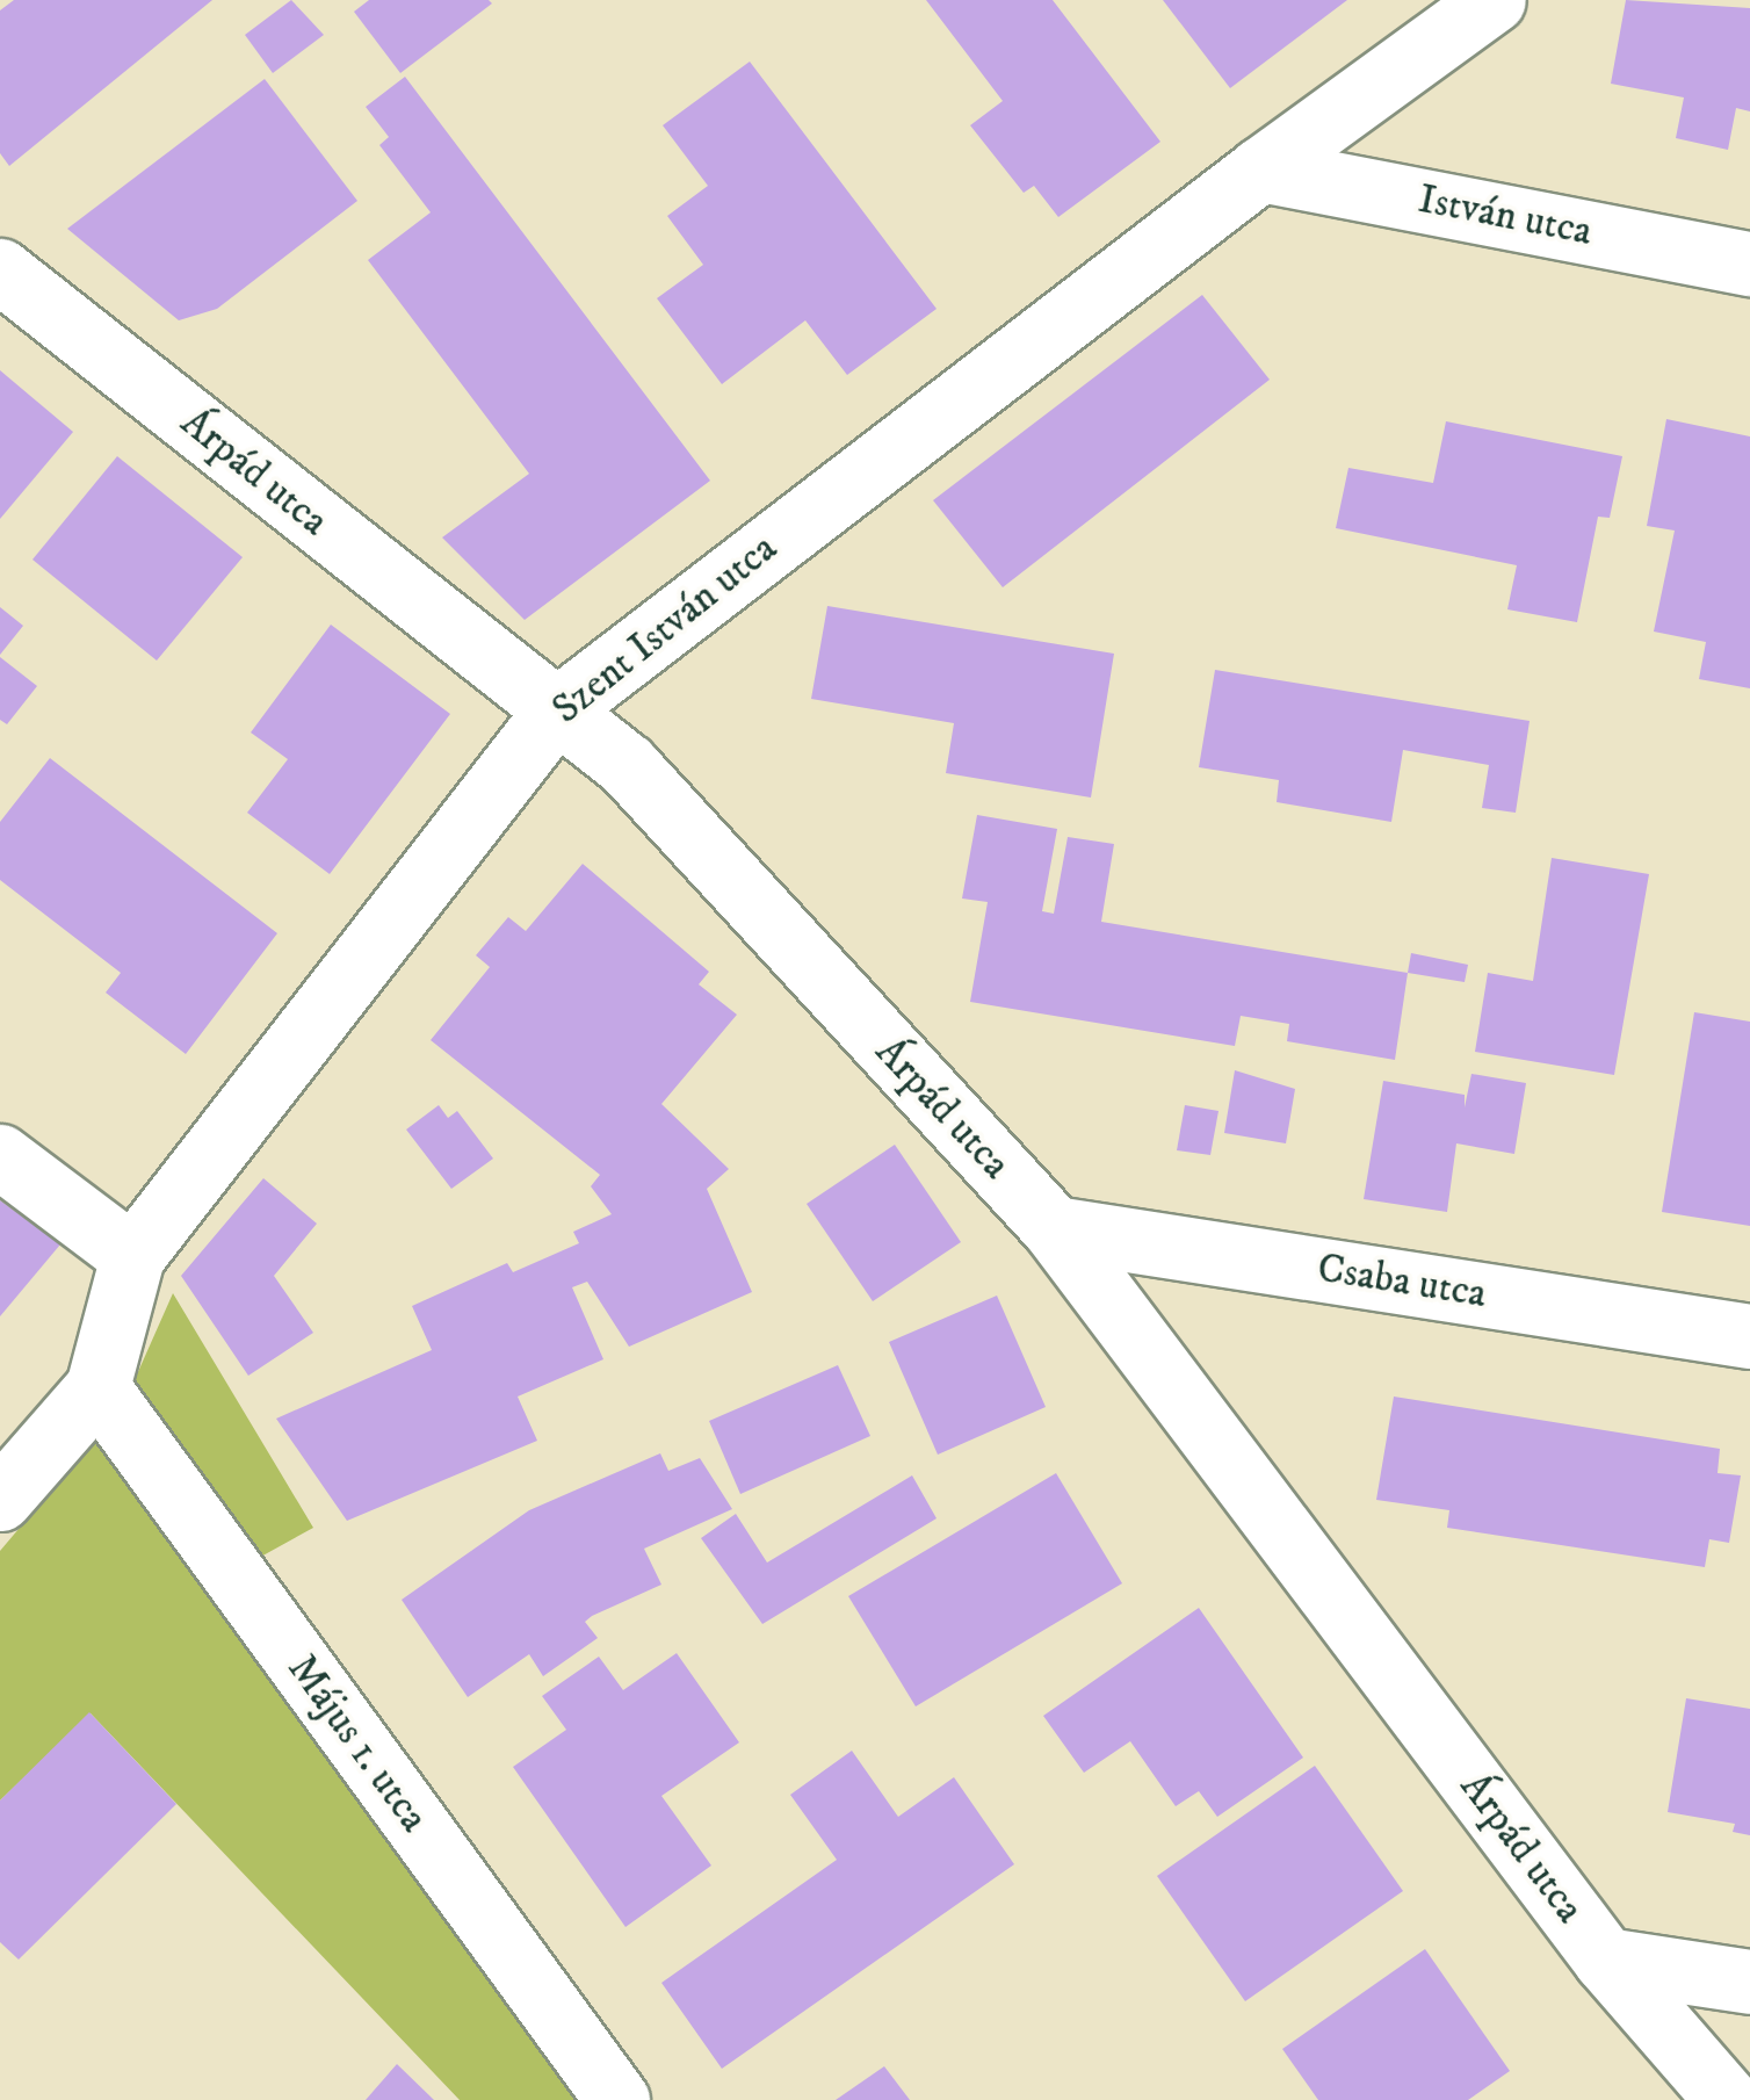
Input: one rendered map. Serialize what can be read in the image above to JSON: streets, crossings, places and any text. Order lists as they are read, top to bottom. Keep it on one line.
{"streets":{"street":["István utca","Árpád utca","Szent István utca","Csaba utca","Május 1. utca"]},"crossings":[["István utca","Szent István utca"],["Árpád utca","Szent István utca"],["Árpád utca","Csaba utca"],["Szent István utca","Május 1. utca"]]}
